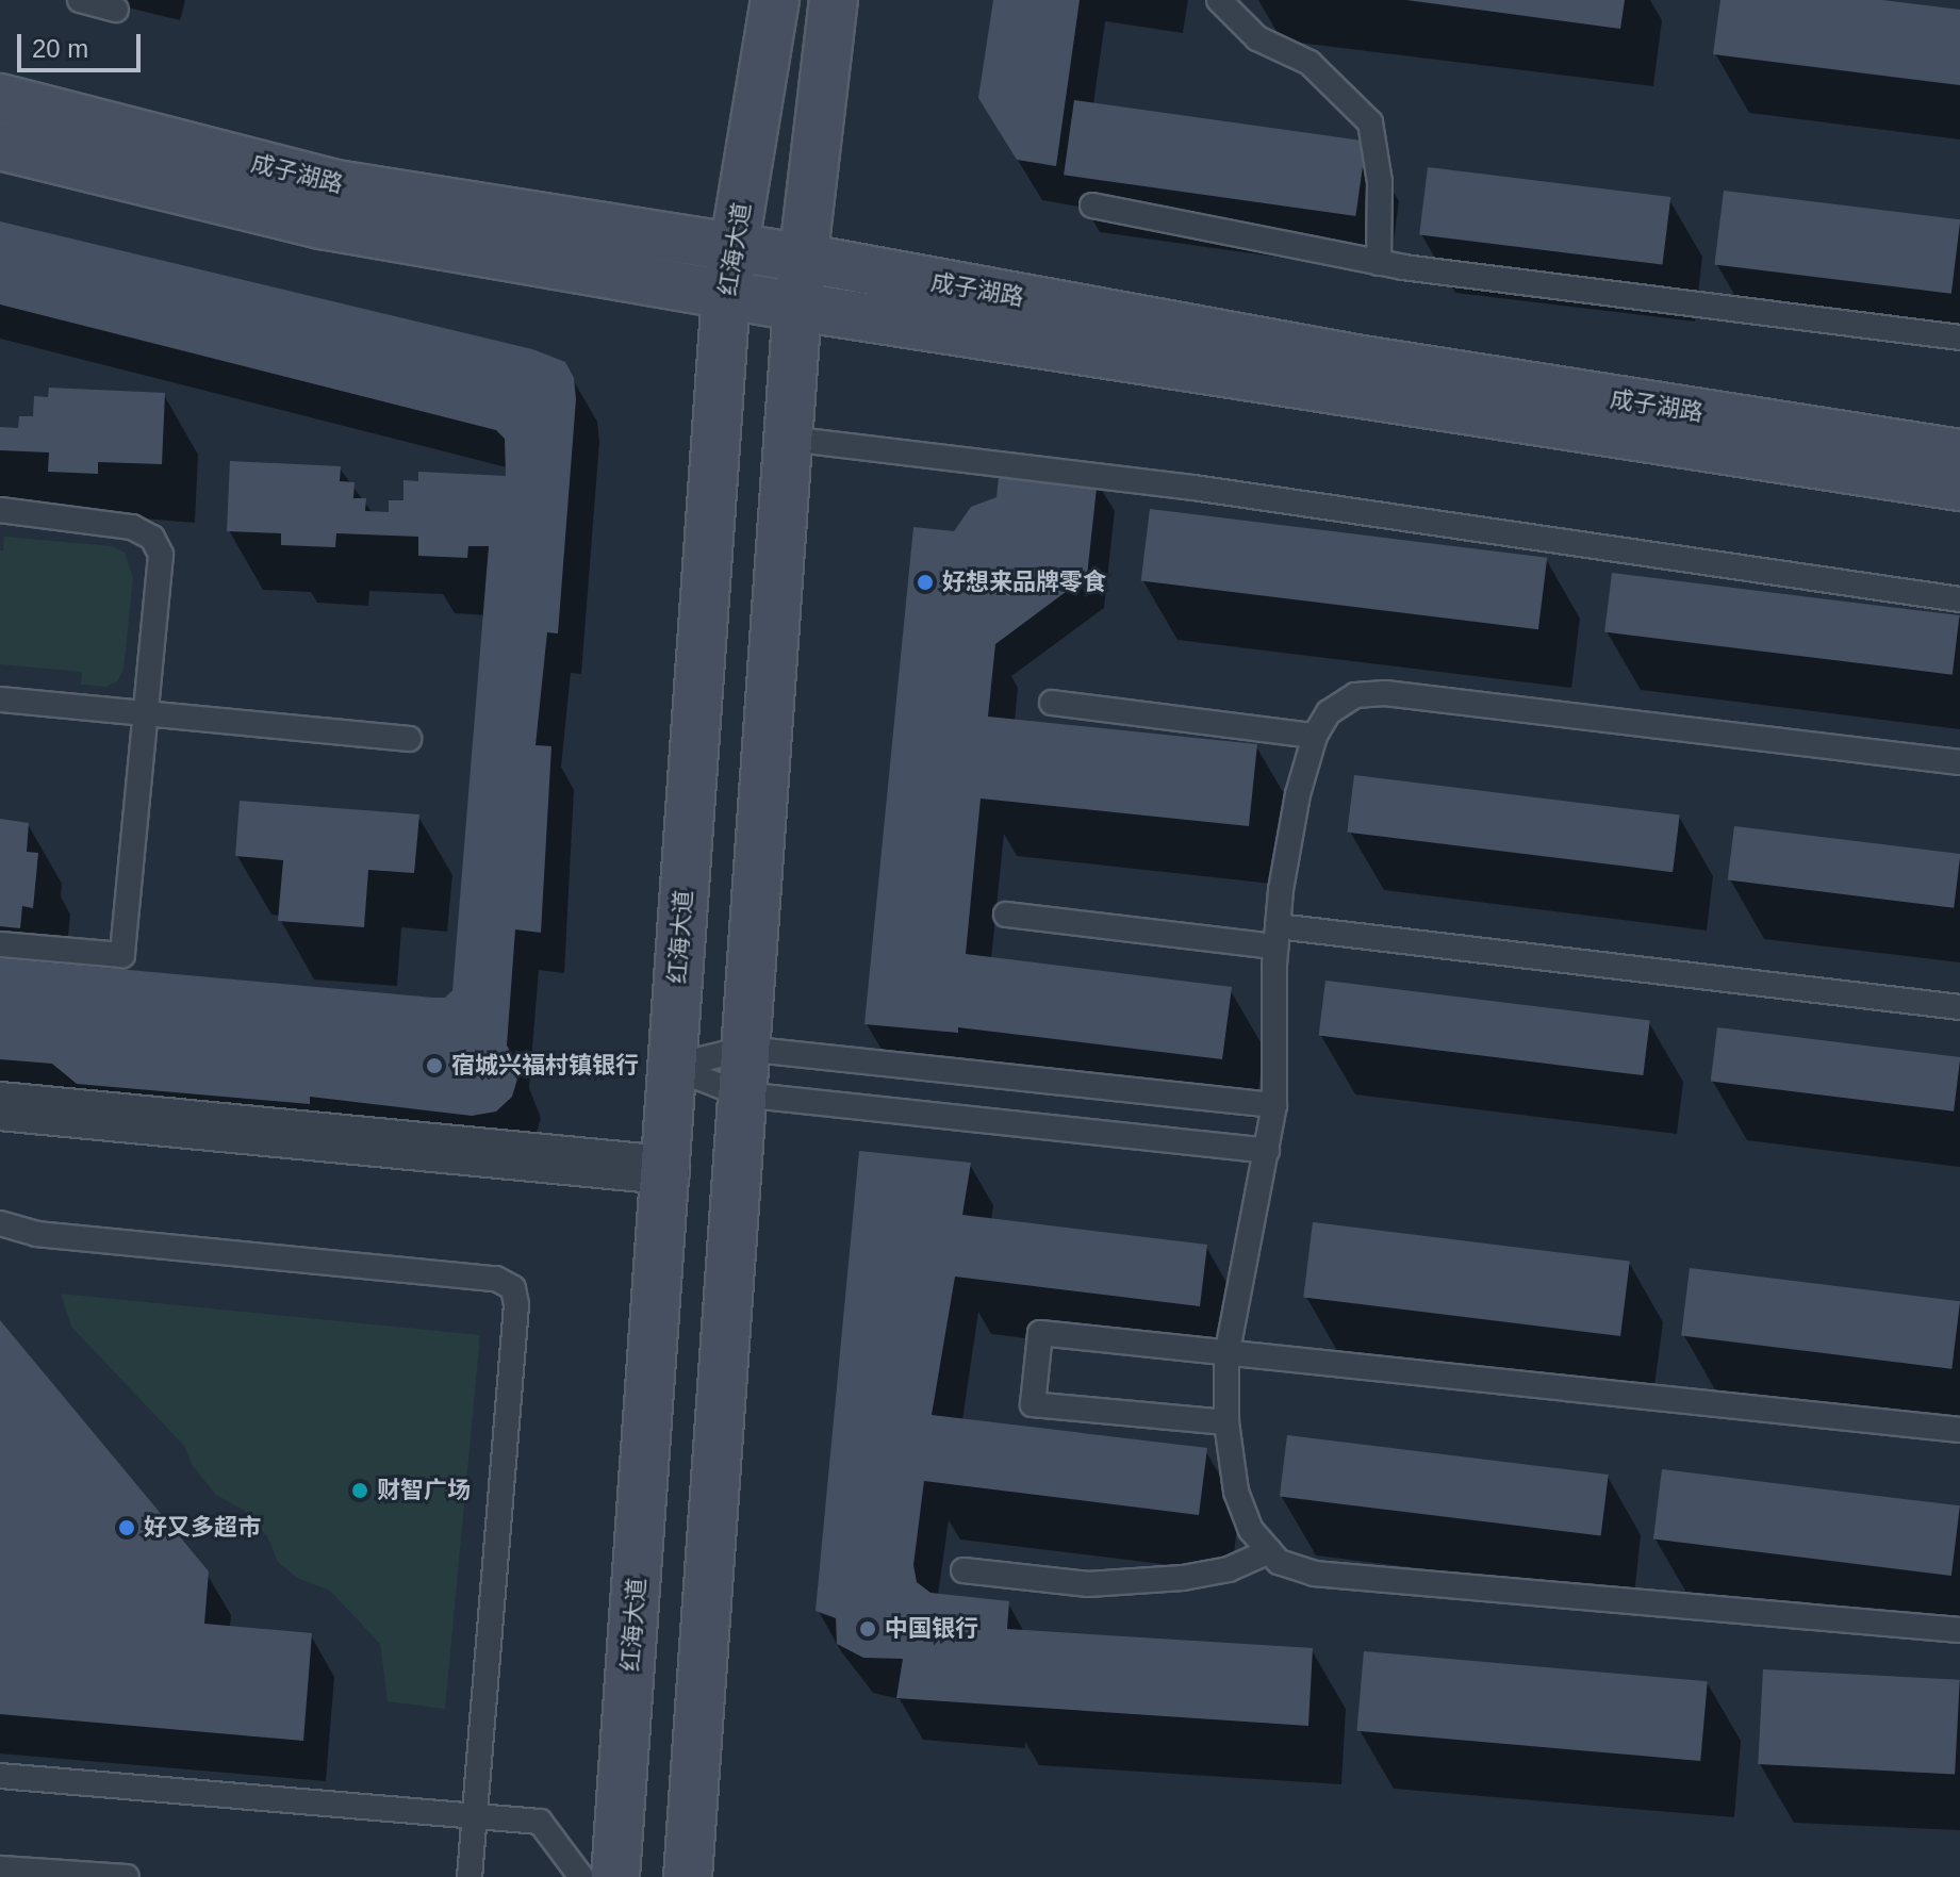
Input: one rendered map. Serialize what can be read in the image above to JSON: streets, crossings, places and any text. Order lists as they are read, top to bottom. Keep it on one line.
{"streets":{"street":["成子湖路","红海大道"]},"crossings":[["成子湖路","红海大道"]],"places":["好想来品牌零食","宿城兴福村镇银行","财智广场","好又多超市","中国银行"],"scale_bar":"20 m"}
